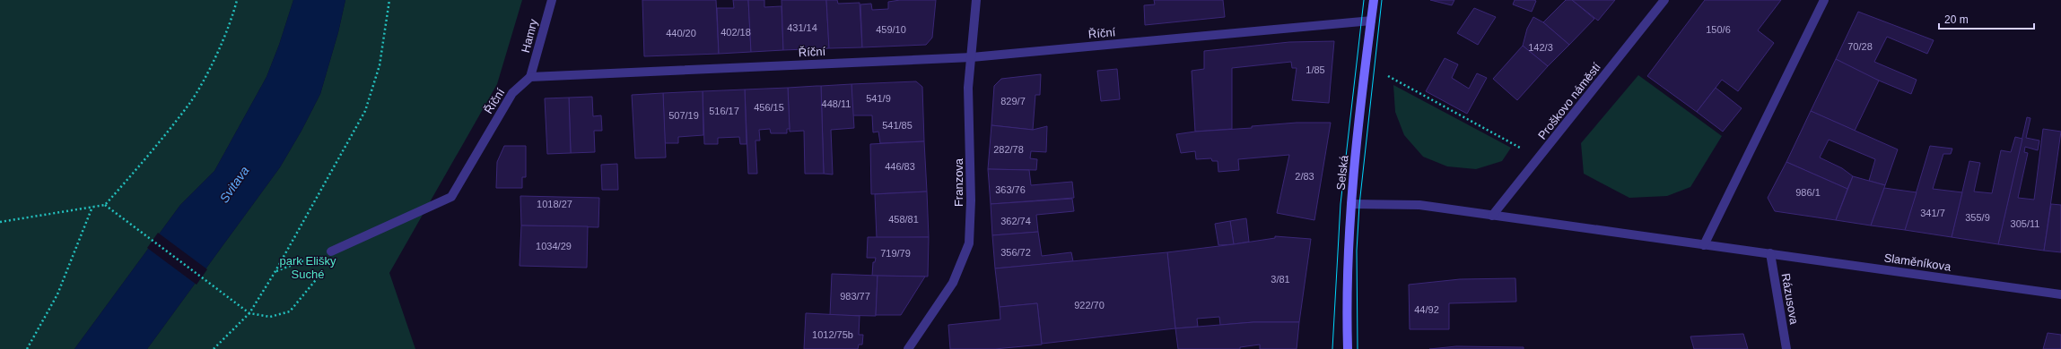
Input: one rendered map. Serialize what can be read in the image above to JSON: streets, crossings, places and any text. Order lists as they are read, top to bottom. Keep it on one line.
{"streets":{"main road":["Selská"],"street":["Říční","Hamry","Proškovo náměstí","Franzova","Slaměníkova","Rázusova"]},"crossings":[["Říční","Hamry"],["Říční","Selská"],["Říční","Franzova"],["Slaměníkova","Rázusova"]],"water":["Svitava"],"parks":["park Elišky Suché"],"house_numbers":["431/14","459/10","150/6","402/18","440/20","70/28","142/3","1/85","541/9","829/7","448/11","456/15","516/17","507/19","541/85","282/78","446/83","2/83","363/76","986/1","1018/27","341/7","355/9","458/81","362/74","305/11","1034/29","356/72","719/79","3/81","983/77","922/70","44/92","1012/75b"],"scale_bar":"20 m"}
